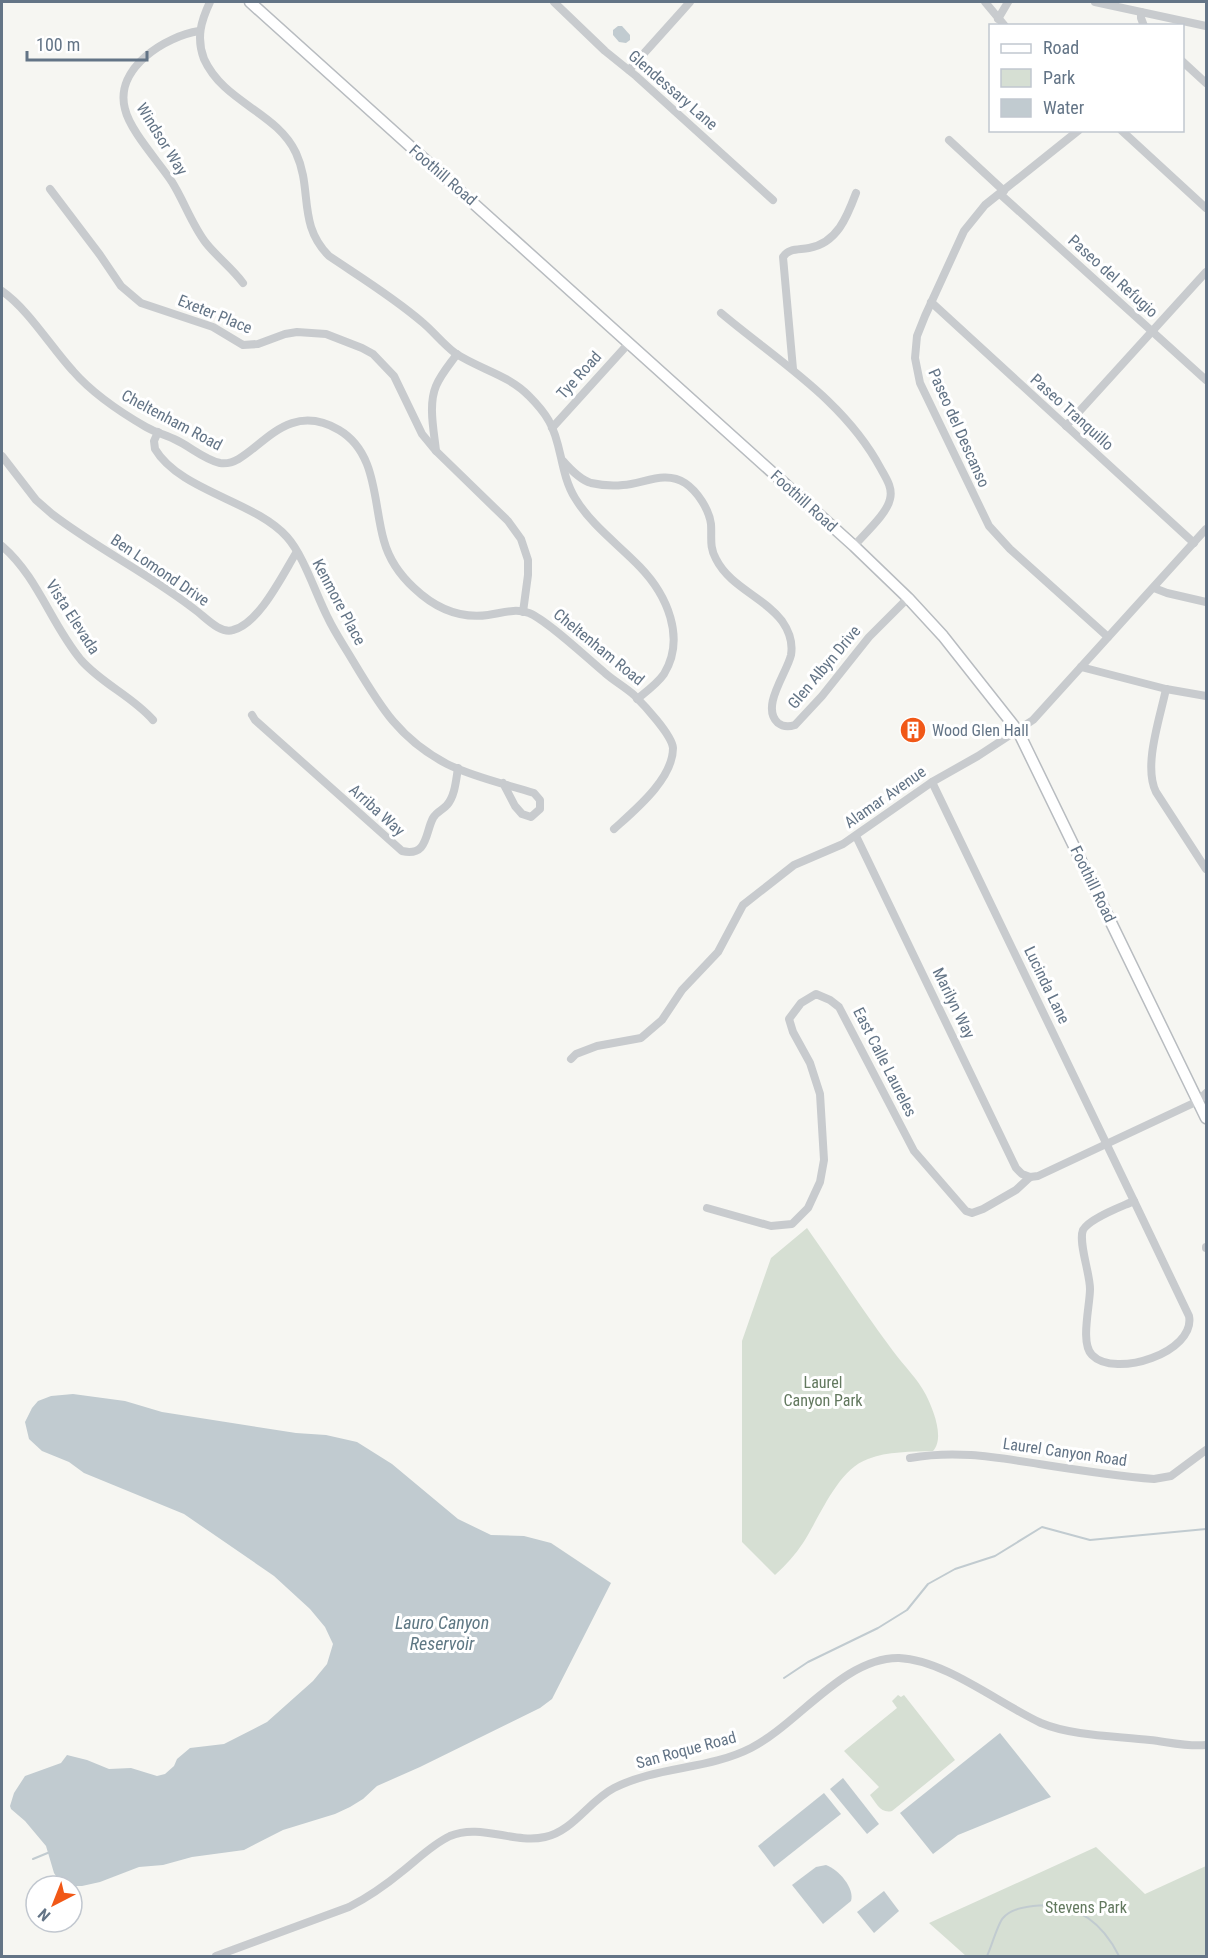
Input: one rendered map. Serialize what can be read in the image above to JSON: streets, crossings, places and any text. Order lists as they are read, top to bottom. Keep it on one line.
{"streets":{"main road":["Foothill Road"],"street":["Glendessary Lane","Windsor Way","Paseo del Refugio","Exeter Place","Tye Road","Paseo Tranquillo","Cheltenham Road","Paseo del Descanso","Ben Lomond Drive","Kenmore Place","Vista Elevada","Glen Albyn Drive","Alamar Avenue","Arriba Way","Lucinda Lane","Marilyn Way","East Calle Laureles","Laurel Canyon Road","San Roque Road"]},"crossings":[["Windsor Way","Cheltenham Road"],["Foothill Road","Tye Road"],["Foothill Road","Glen Albyn Drive"],["Foothill Road","Alamar Avenue"],["Foothill Road","East Calle Laureles"],["Paseo del Refugio","Paseo del Descanso"],["Exeter Place","Cheltenham Road"],["Tye Road","Cheltenham Road"],["Paseo Tranquillo","Paseo del Descanso"],["Paseo Tranquillo","Alamar Avenue"],["Cheltenham Road","Kenmore Place"],["Cheltenham Road","Glen Albyn Drive"],["Paseo del Descanso","Alamar Avenue"],["Ben Lomond Drive","Kenmore Place"],["Kenmore Place","Arriba Way"],["Alamar Avenue","Lucinda Lane"],["Alamar Avenue","Marilyn Way"],["Lucinda Lane","East Calle Laureles"],["Marilyn Way","East Calle Laureles"]],"water":["Lauro Canyon Reservoir"],"parks":["Laurel Canyon Park","Stevens Park"],"places":{"building":["Wood Glen Hall"]},"legend":["Road","Park","Water"],"scale_bar":"100 m","north":"bottom left"}
